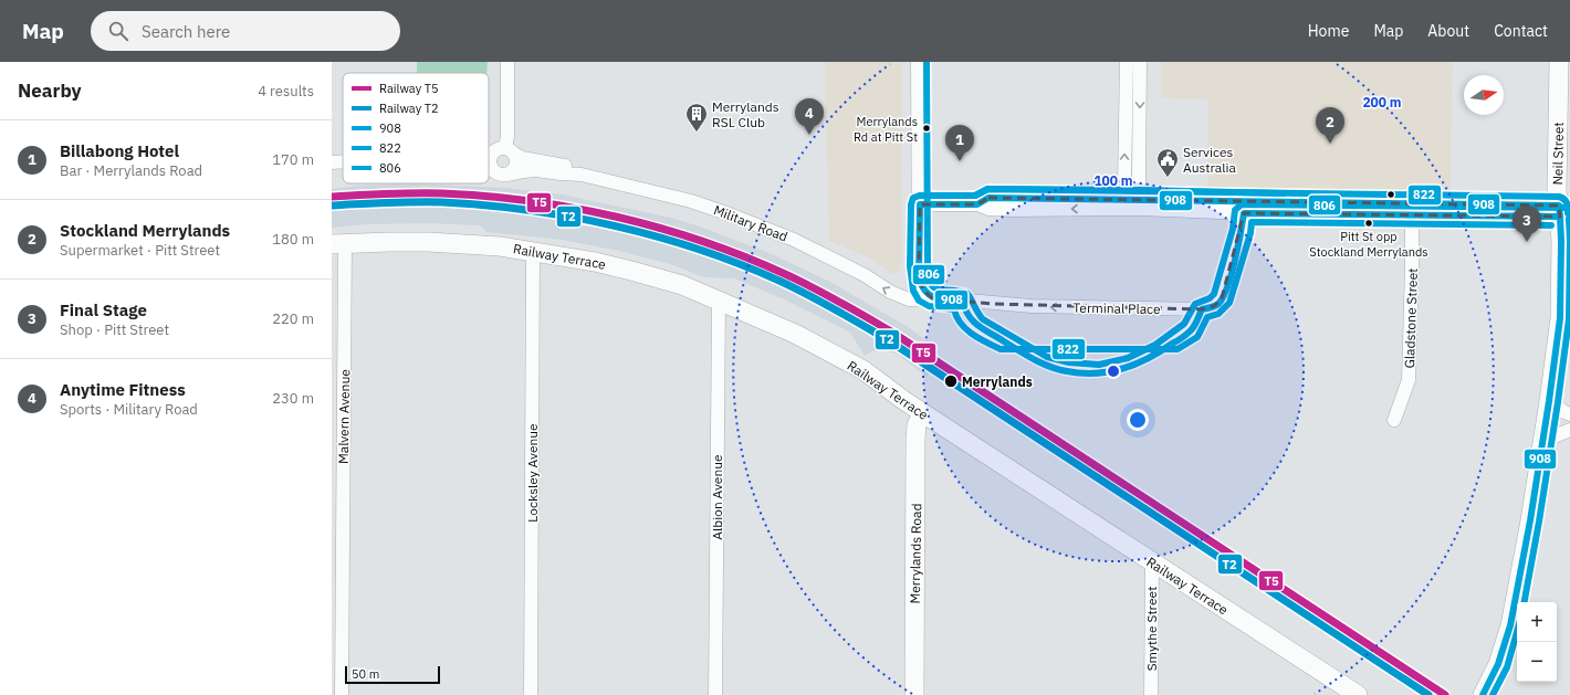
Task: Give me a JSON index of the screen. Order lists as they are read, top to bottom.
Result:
{
  "streets": {
    "main road": ["Neil Street", "Railway Terrace", "Merrylands Road"],
    "street": [
      "Military Road",
      "Terminal Place",
      "Gladstone Street",
      "Malvern Avenue",
      "Locksley Avenue",
      "Albion Avenue",
      "Smythe Street"
    ]
  },
  "crossings": [
    ["Military Road", "Terminal Place"],
    ["Railway Terrace", "Malvern Avenue"],
    ["Railway Terrace", "Locksley Avenue"],
    ["Railway Terrace", "Albion Avenue"],
    ["Railway Terrace", "Merrylands Road"],
    ["Railway Terrace", "Smythe Street"]
  ],
  "one_way": ["Military Road"],
  "places": {
    "other": ["Merrylands Rd at Pitt St", "Pitt St opp Stockland Merrylands", "Merrylands"],
    "building": ["Merrylands RSL Club"],
    "public building": ["Services Australia"]
  },
  "lines": [
    "transit line 806",
    "transit line 822",
    "rail line T5",
    "transit line 908",
    "rail line T2"
  ],
  "legend": [
    "Railway T5",
    "Railway T2",
    "908",
    "822",
    "806"
  ],
  "scale_bar": "50 m",
  "north": "right",
  "page": {
    "header": "Map",
    "search": "Search here",
    "nav": [
      "Home",
      "Map",
      "About",
      "Contact"
    ],
    "heading": ["Nearby", "4 results"],
    "pins": [
      "4",
      "2",
      "1",
      "3"
    ],
    "list": [
      {
        "mark": "1",
        "name": "Billabong Hotel",
        "note": "Bar · Merrylands Road",
        "value": "170 m"
      },
      {
        "mark": "2",
        "name": "Stockland Merrylands",
        "note": "Supermarket · Pitt Street",
        "value": "180 m"
      },
      {
        "mark": "3",
        "name": "Final Stage",
        "note": "Shop · Pitt Street",
        "value": "220 m"
      },
      {
        "mark": "4",
        "name": "Anytime Fitness",
        "note": "Sports · Military Road",
        "value": "230 m"
      }
    ],
    "map_buttons": ["+", "−"],
    "scale": "50 m"
  },
  "rings": ["200 m", "100 m"]
}
